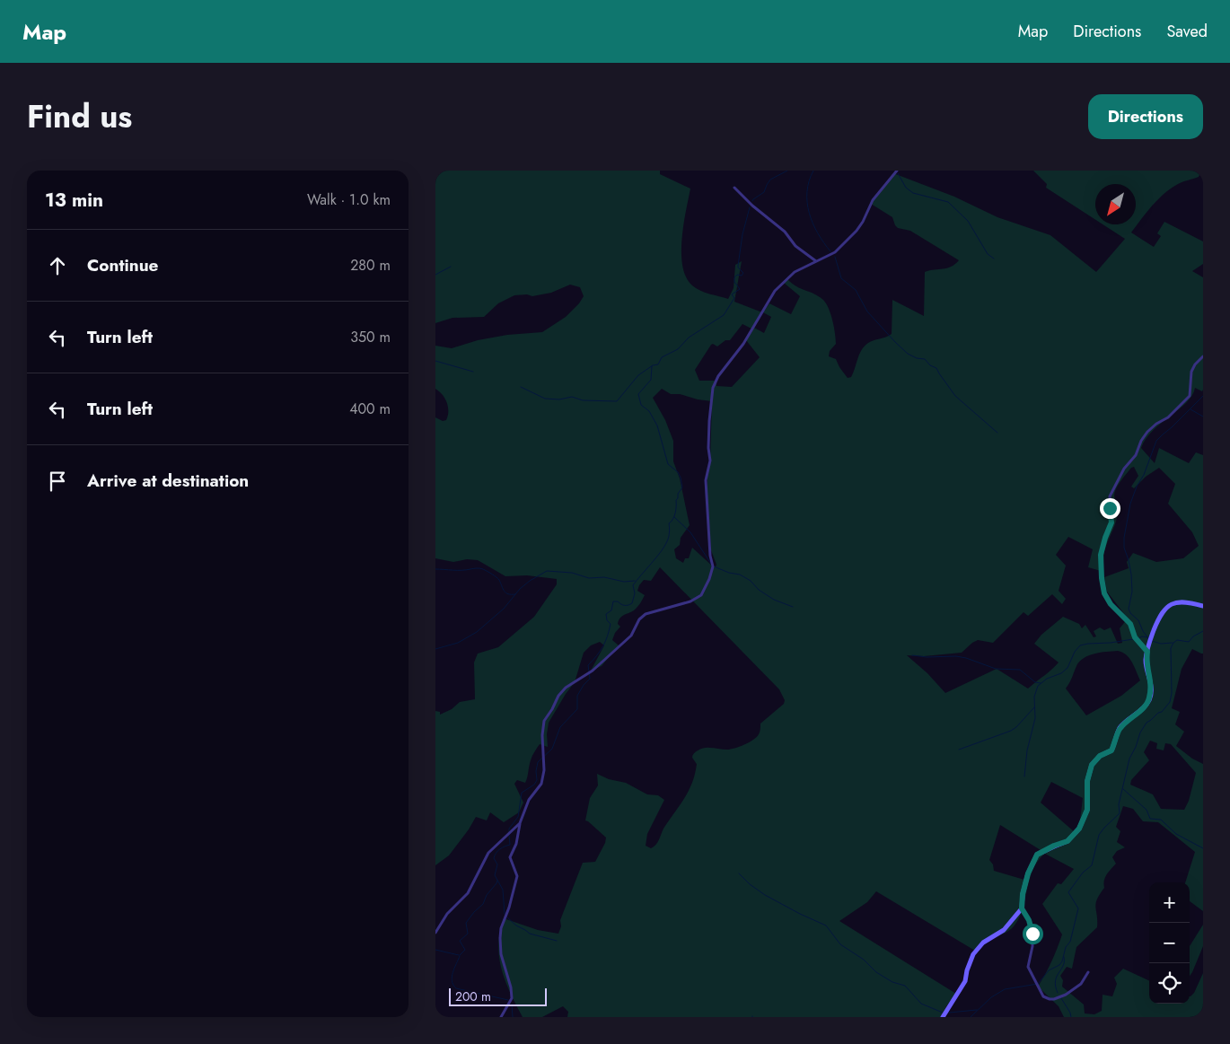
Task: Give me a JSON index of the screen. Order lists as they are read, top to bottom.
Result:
{
  "scale_bar": "200 m",
  "north": "bottom left",
  "page": {
    "header": "Map",
    "nav": ["Map", "Directions", "Saved"],
    "title": "Find us",
    "buttons": "Directions",
    "heading": ["13 min", "Walk · 1.0 km"],
    "list": [
      ["Continue", "280 m"],
      ["Turn left", "350 m"],
      ["Turn left", "400 m"],
      "Arrive at destination"
    ],
    "map_buttons": ["+", "−"],
    "scale": "200 m"
  }
}
